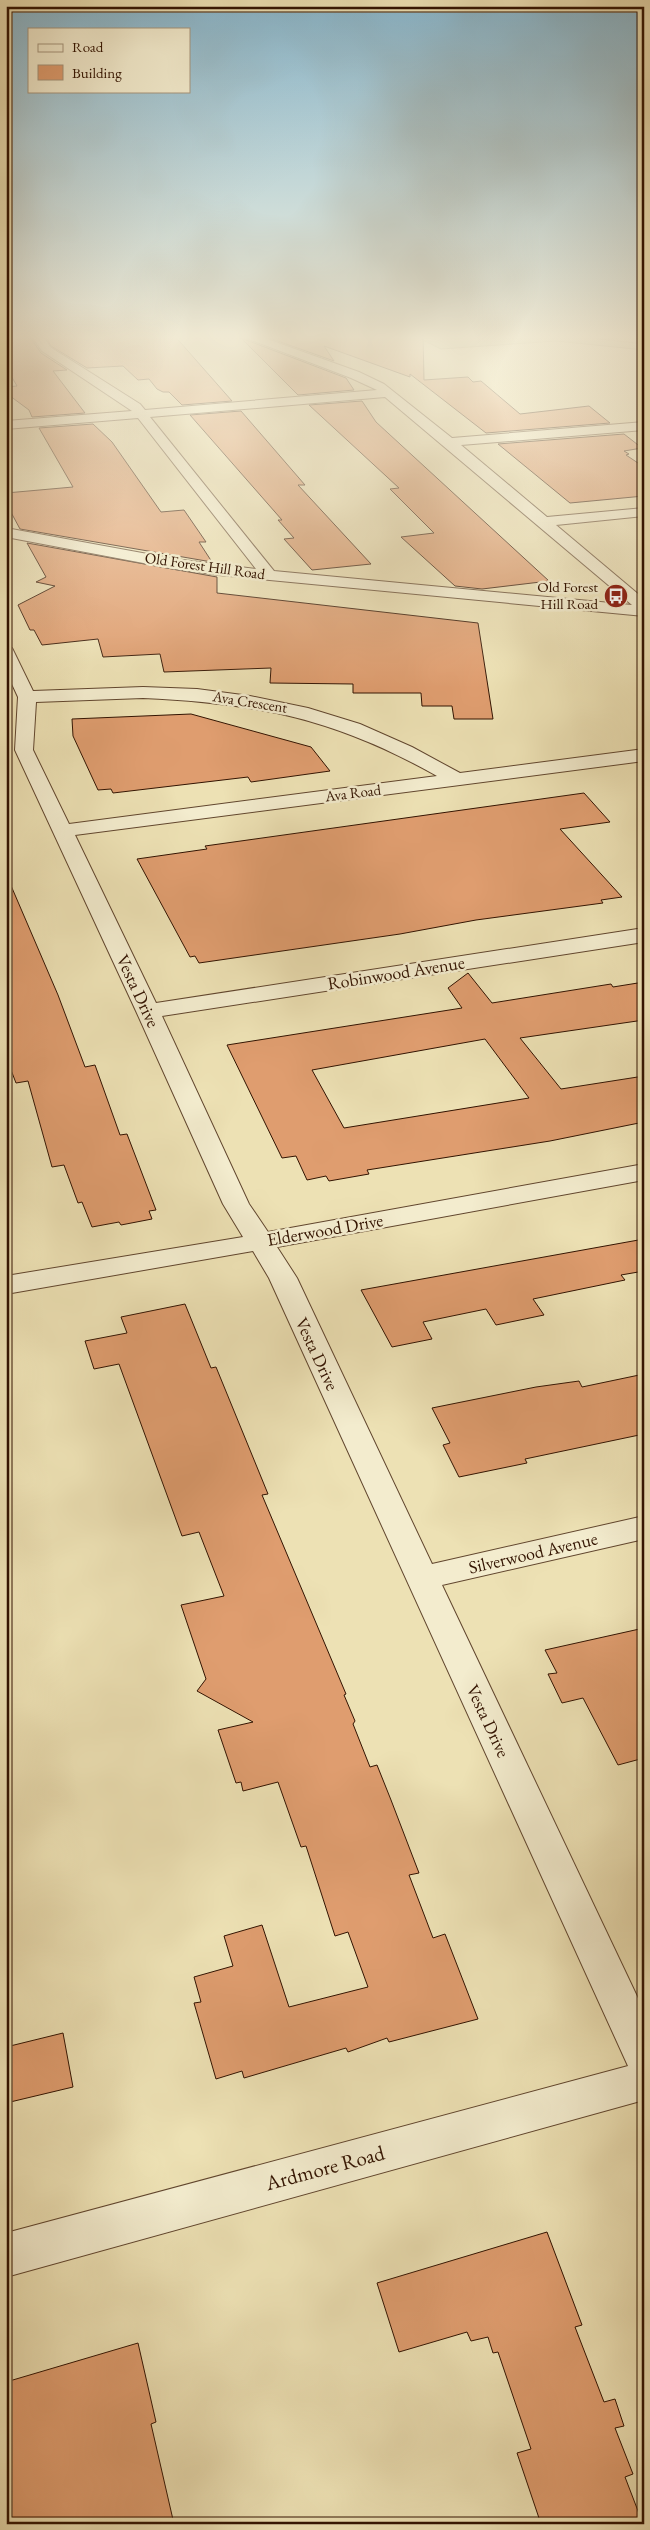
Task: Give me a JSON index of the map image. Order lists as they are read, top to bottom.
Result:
{
  "streets": {
    "street": [
      "Old Forest Hill Road",
      "Ava Crescent",
      "Ava Road",
      "Robinwood Avenue",
      "Vesta Drive",
      "Elderwood Drive",
      "Silverwood Avenue",
      "Ardmore Road"
    ]
  },
  "crossings": [
    ["Ava Crescent", "Ava Road"],
    ["Ava Crescent", "Vesta Drive"],
    ["Ava Road", "Vesta Drive"],
    ["Robinwood Avenue", "Vesta Drive"],
    ["Vesta Drive", "Elderwood Drive"],
    ["Vesta Drive", "Silverwood Avenue"]
  ],
  "places": {
    "bus stop": ["Old Forest Hill Road"]
  },
  "legend": ["Road", "Building"]
}
